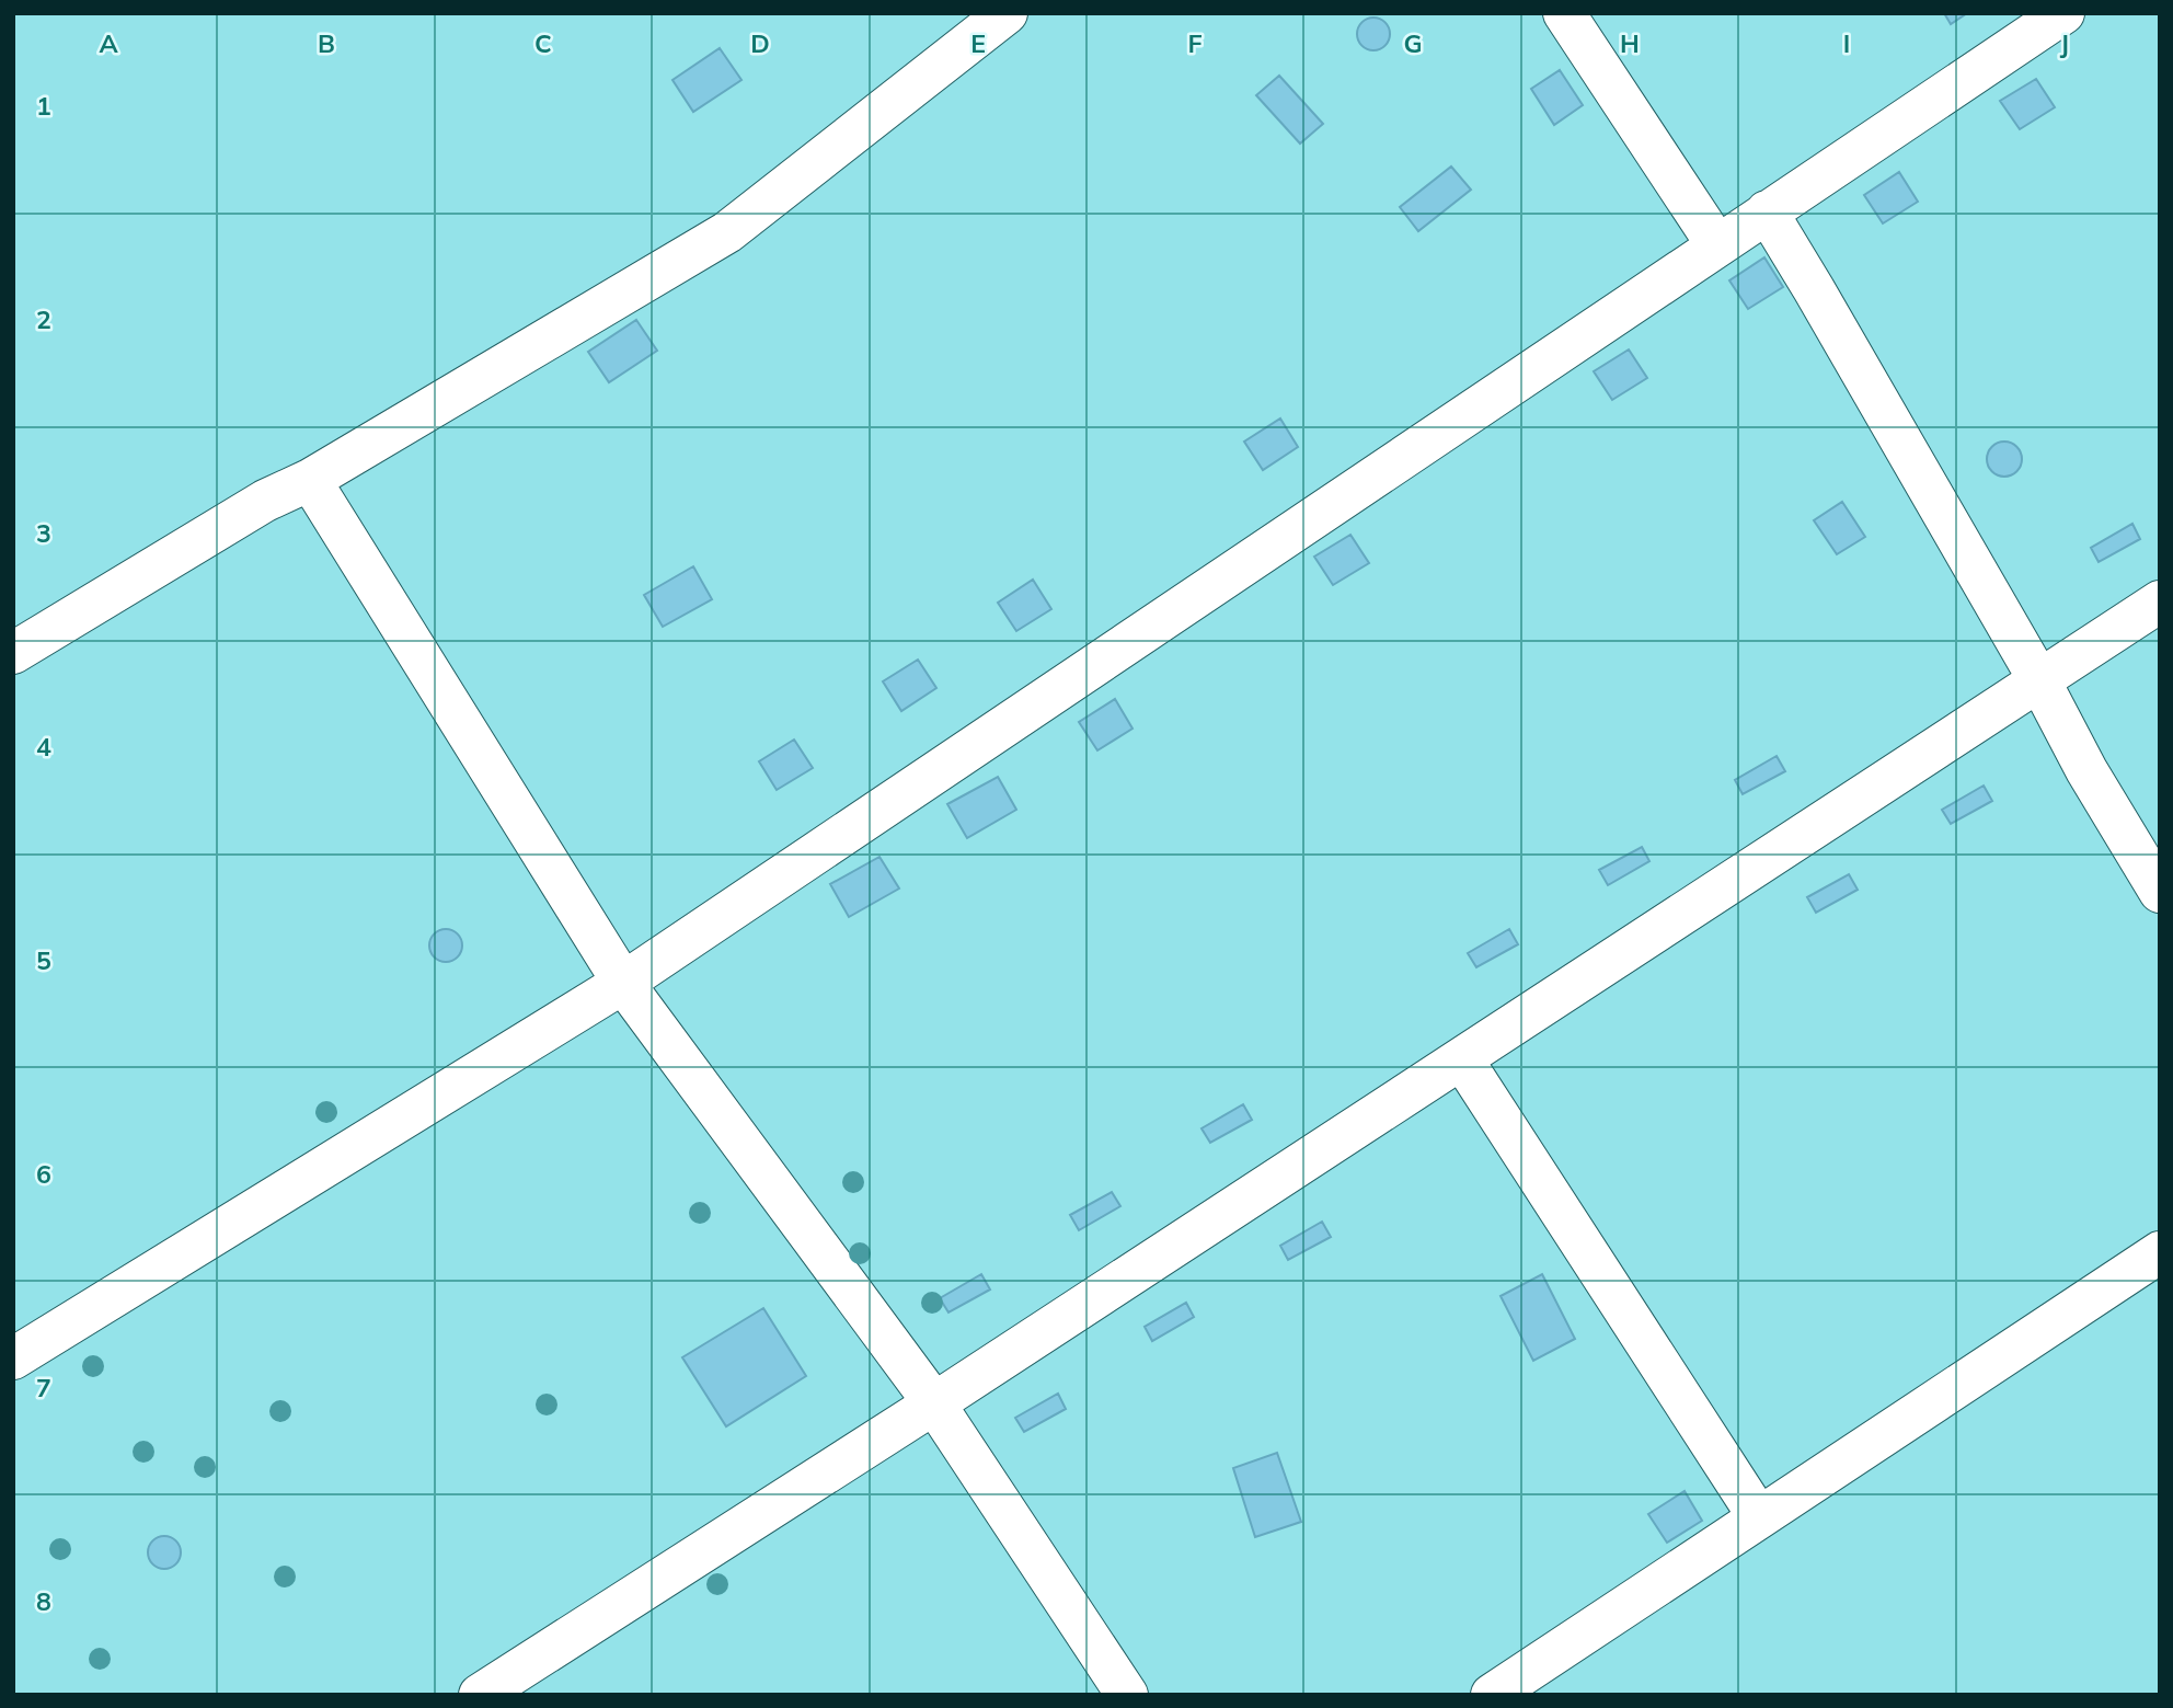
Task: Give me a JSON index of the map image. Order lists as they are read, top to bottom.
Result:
{
  "grid": {
    "columns": [
      "A",
      "B",
      "C",
      "D",
      "E",
      "F",
      "G",
      "H",
      "I",
      "J"
    ],
    "rows": [
      "1",
      "2",
      "3",
      "4",
      "5",
      "6",
      "7",
      "8"
    ]
  }
}
